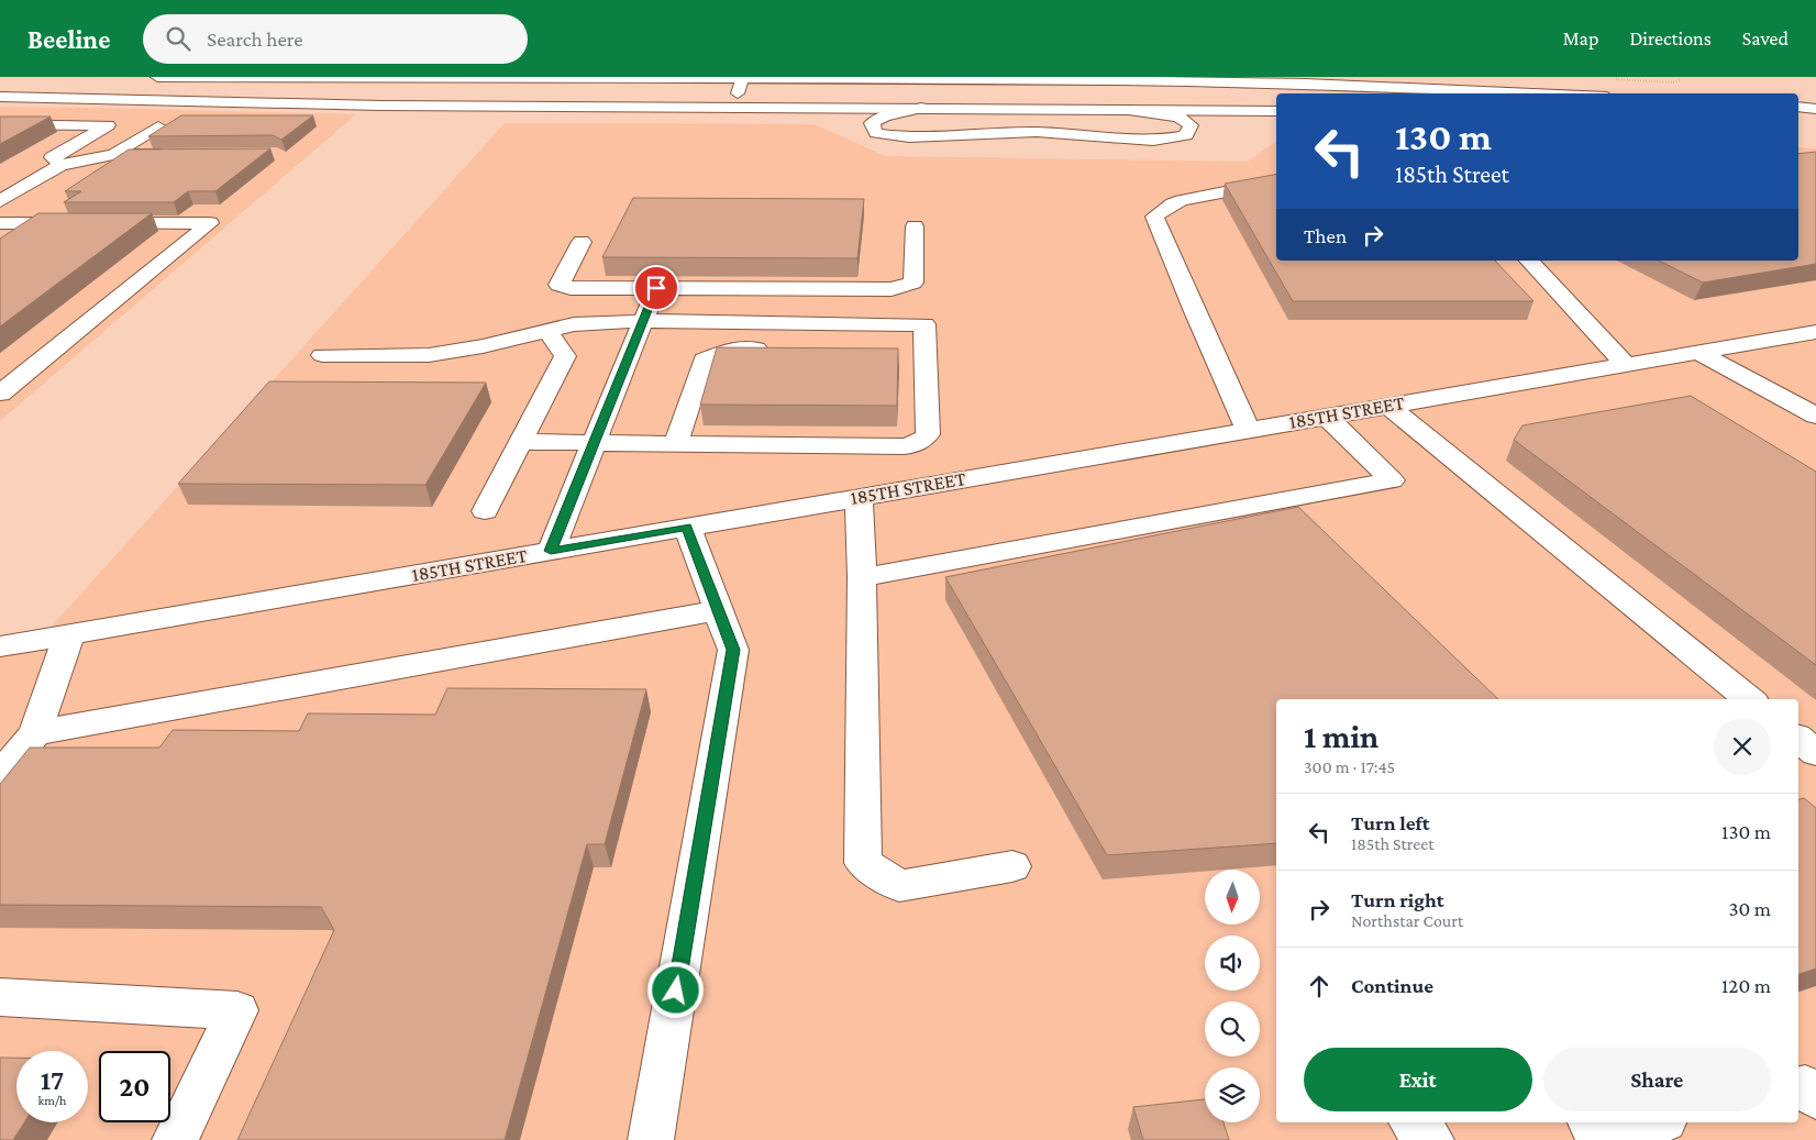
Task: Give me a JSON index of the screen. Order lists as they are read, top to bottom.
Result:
{
  "streets": {
    "main road": ["185TH STREET"]
  },
  "north": "bottom",
  "page": {
    "header": "Beeline",
    "search": "Search here",
    "nav": ["Map", "Directions", "Saved"],
    "turn": ["130 m", "185th Street"],
    "then": "Then",
    "heading": ["1 min", "300 m · 17:45"],
    "list": [
      {
        "name": "Turn left",
        "note": "185th Street",
        "value": "130 m"
      },
      {
        "name": "Turn right",
        "note": "Northstar Court",
        "value": "30 m"
      },
      {
        "name": "Continue",
        "value": "120 m"
      }
    ],
    "buttons": ["Exit", "Share"],
    "speed": "17 km/h",
    "limit": "20"
  }
}
